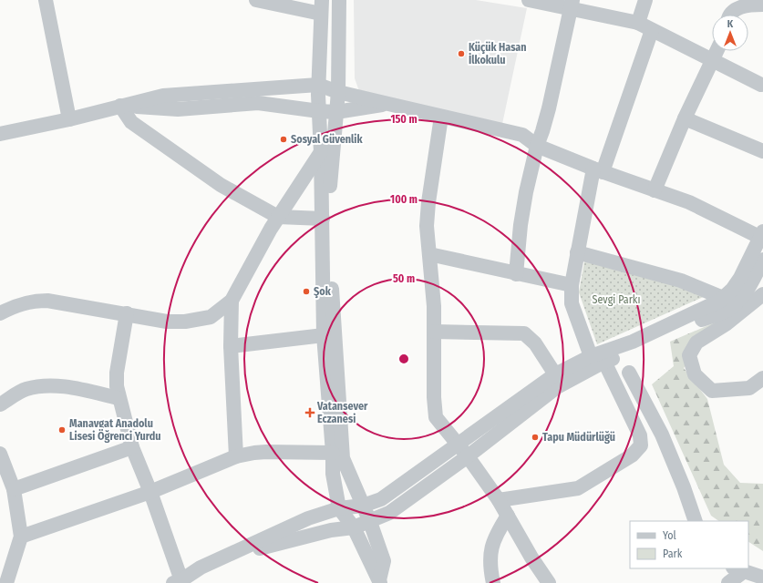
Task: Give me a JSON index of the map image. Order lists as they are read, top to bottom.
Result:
{
  "parks": ["Sevgi Parkı"],
  "places": {
    "other": [
      "Küçük Hasan İlkokulu",
      "Sosyal Güvenlik",
      "Şok",
      "Manavgat Anadolu Lisesi Öğrenci Yurdu",
      "Tapu Müdürlüğü"
    ],
    "health": ["Vatansever Eczanesi"]
  },
  "legend": ["Yol", "Park"],
  "north": "top",
  "rings": ["150 m", "100 m", "50 m"]
}
